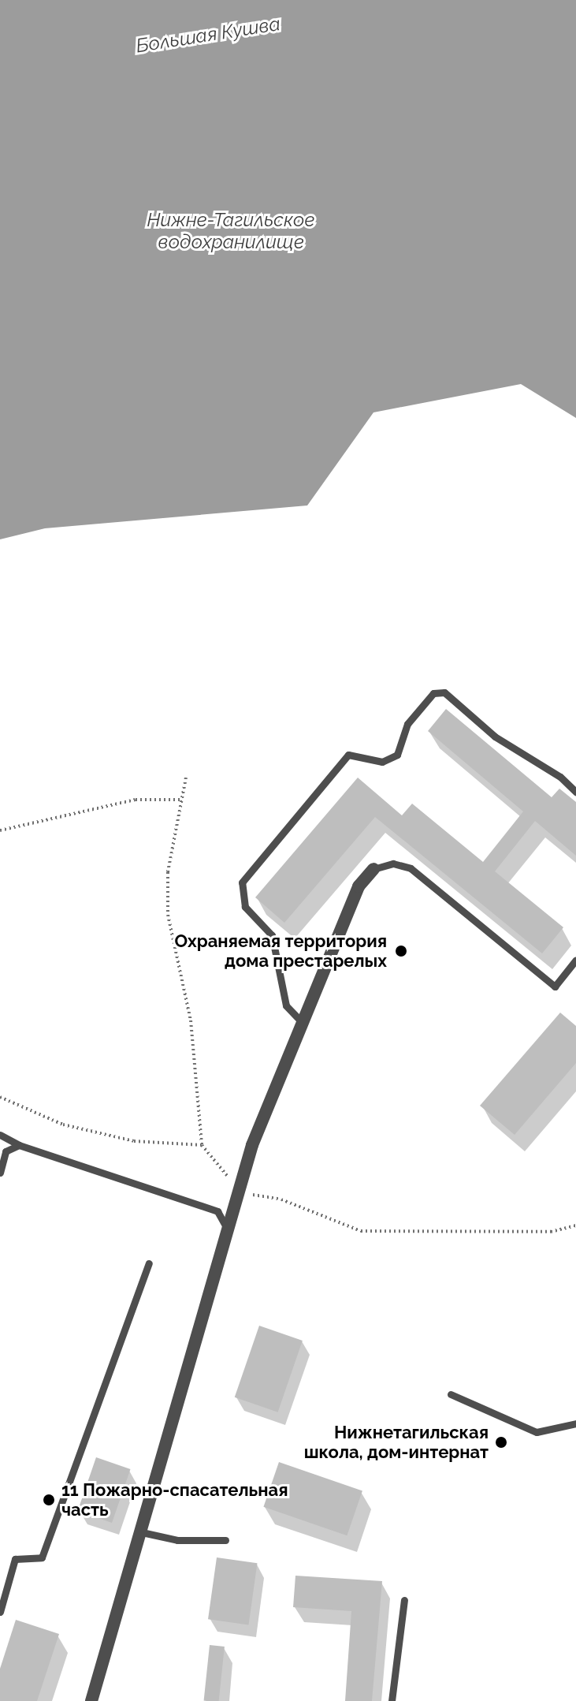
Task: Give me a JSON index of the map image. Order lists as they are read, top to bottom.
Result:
{
  "water": ["Большая Кушва", "Нижне-Тагильское водохранилище"],
  "places": ["Охраняемая территория дома престарелых", "Нижнетагильская школа, дом-интернат", "11 Пожарно-спасательная часть"]
}
